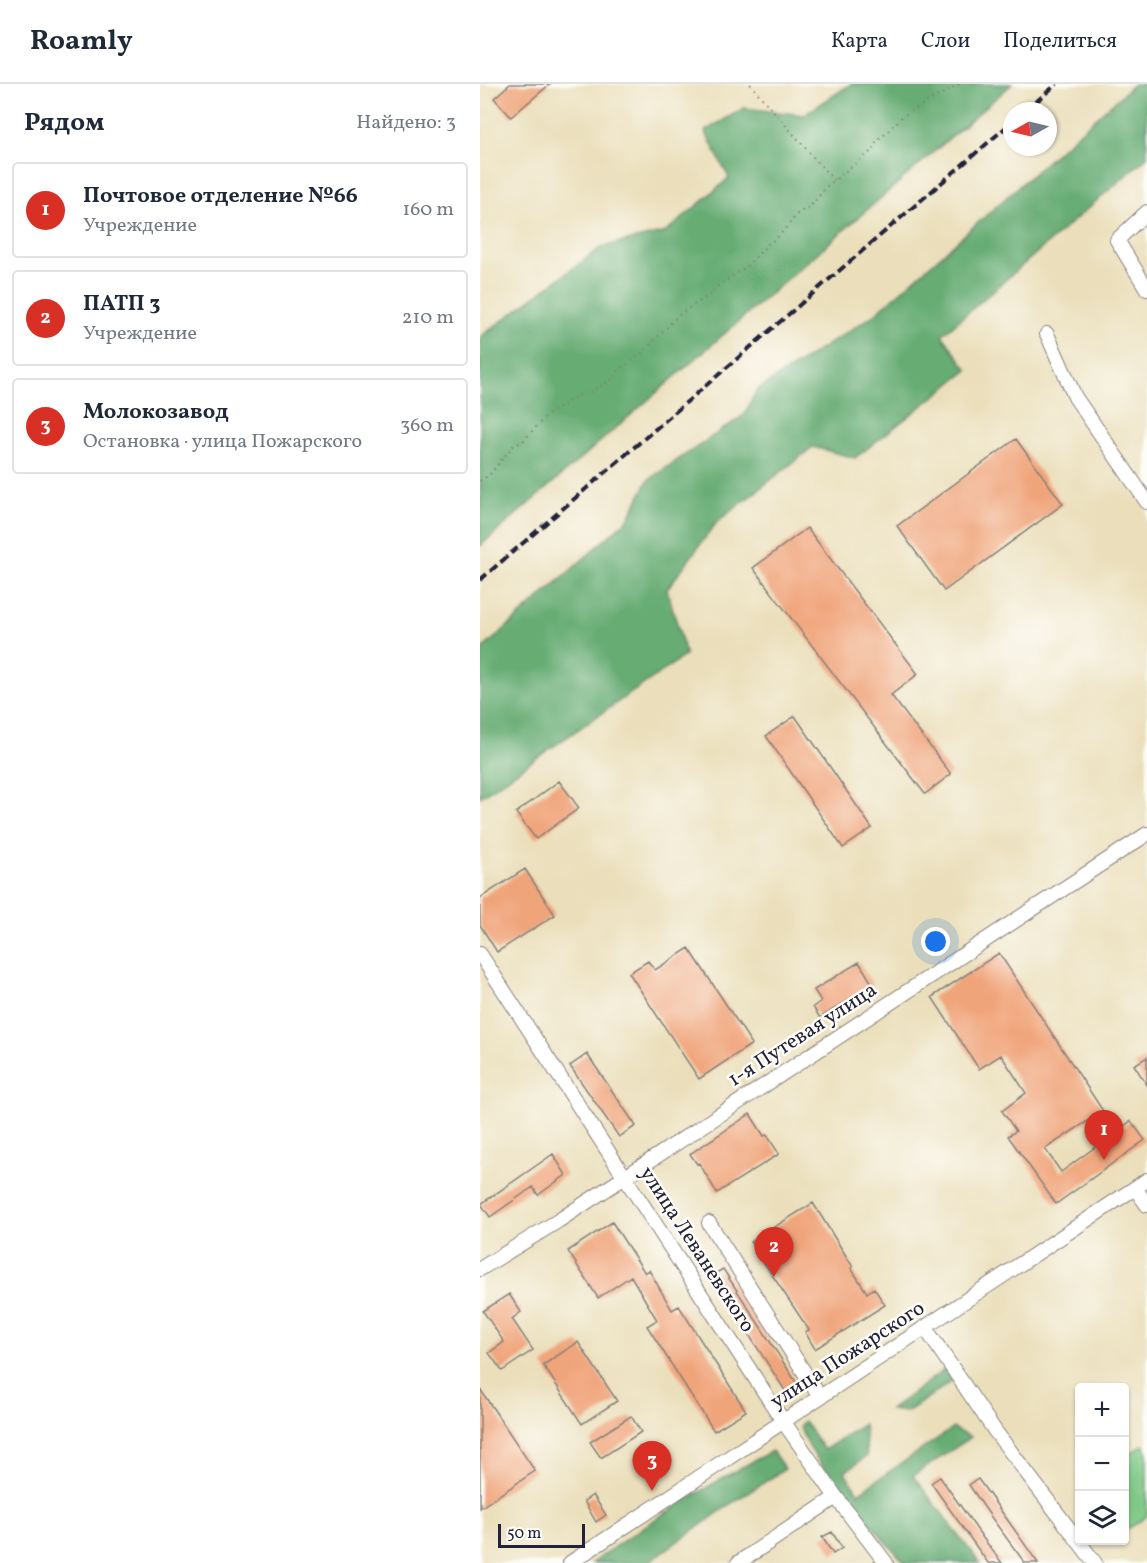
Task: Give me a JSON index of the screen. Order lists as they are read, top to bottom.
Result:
{
  "streets": {
    "street": ["1-я Путевая улица", "улица Леваневского", "улица Пожарского"]
  },
  "crossings": [
    ["1-я Путевая улица", "улица Леваневского"],
    ["улица Леваневского", "улица Пожарского"]
  ],
  "scale_bar": "50 m",
  "north": "left",
  "page": {
    "header": "Roamly",
    "nav": ["Карта", "Слои", "Поделиться"],
    "heading": ["Рядом", "Найдено: 3"],
    "list": [
      {
        "mark": "1",
        "name": "Почтовое отделение №66",
        "note": "Учреждение",
        "value": "160 m"
      },
      {
        "mark": "2",
        "name": "ПАТП 3",
        "note": "Учреждение",
        "value": "210 m"
      },
      {
        "mark": "3",
        "name": "Молокозавод",
        "note": "Остановка · улица Пожарского",
        "value": "360 m"
      }
    ],
    "pins": ["1", "2", "3"],
    "map_buttons": ["+", "−"],
    "scale": "50 m"
  }
}
